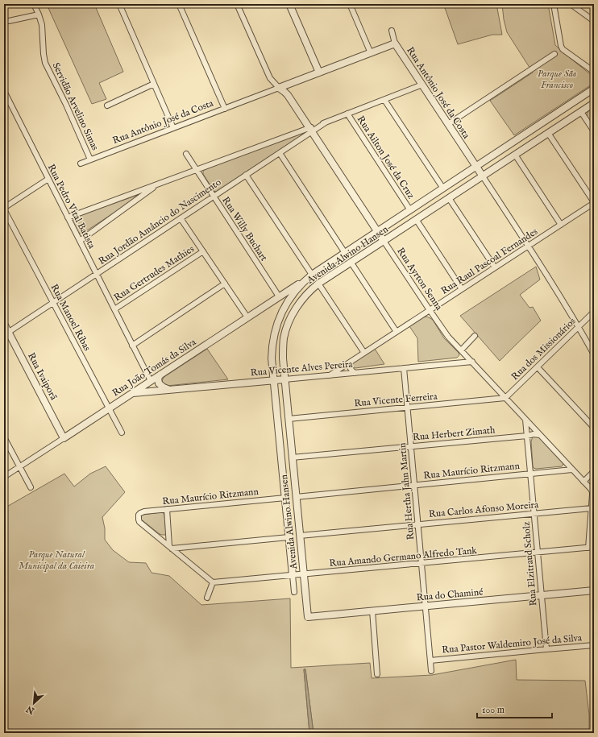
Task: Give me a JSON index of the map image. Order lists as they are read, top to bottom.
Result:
{
  "streets": {
    "street": [
      "Rua Antônio José da Costa",
      "Servidão Arvelino Simas",
      "Rua Ailton José da Cruz",
      "Rua Pedro Vital Batista",
      "Rua Jordão Amâncio do Nascimento",
      "Rua Willy Buchart",
      "Avenida Alwino Hansen",
      "Rua Raul Pascoal Fernandes",
      "Rua Gertrudes Mathies",
      "Rua Ayrton Senna",
      "Rua Manoel Ribas",
      "Rua dos Missionários",
      "Rua João Tomás da Silva",
      "Rua Vicente Alves Pereira",
      "Rua Ivaiporã",
      "Rua Vicente Ferreira",
      "Rua Herbert Zimath",
      "Rua Maurício Ritzmann",
      "Rua Hertha Jahn Martin",
      "Rua Carlos Afonso Moreira",
      "Rua Amando Germano Alfredo Tank",
      "Rua Elzitraud Scholz",
      "Rua do Chaminé",
      "Rua Pastor Waldemiro José da Silva"
    ]
  },
  "crossings": [
    ["Rua Antônio José da Costa", "Servidão Arvelino Simas"],
    ["Rua Antônio José da Costa", "Avenida Alwino Hansen"],
    ["Rua Antônio José da Costa", "Rua Raul Pascoal Fernandes"],
    ["Rua Antônio José da Costa", "Rua Ayrton Senna"],
    ["Rua Antônio José da Costa", "Rua dos Missionários"],
    ["Rua Ailton José da Cruz", "Avenida Alwino Hansen"],
    ["Rua Pedro Vital Batista", "Rua Jordão Amâncio do Nascimento"],
    ["Rua Pedro Vital Batista", "Rua Gertrudes Mathies"],
    ["Rua Pedro Vital Batista", "Rua João Tomás da Silva"],
    ["Rua Jordão Amâncio do Nascimento", "Rua Willy Buchart"],
    ["Rua Jordão Amâncio do Nascimento", "Rua Ayrton Senna"],
    ["Rua Jordão Amâncio do Nascimento", "Rua Manoel Ribas"],
    ["Rua Jordão Amâncio do Nascimento", "Rua Ivaiporã"],
    ["Rua Willy Buchart", "Rua João Tomás da Silva"],
    ["Avenida Alwino Hansen", "Rua Ayrton Senna"],
    ["Avenida Alwino Hansen", "Rua João Tomás da Silva"],
    ["Avenida Alwino Hansen", "Rua Vicente Alves Pereira"],
    ["Avenida Alwino Hansen", "Rua Vicente Ferreira"],
    ["Avenida Alwino Hansen", "Rua Herbert Zimath"],
    ["Avenida Alwino Hansen", "Rua Maurício Ritzmann"],
    ["Avenida Alwino Hansen", "Rua Carlos Afonso Moreira"],
    ["Avenida Alwino Hansen", "Rua Amando Germano Alfredo Tank"],
    ["Avenida Alwino Hansen", "Rua do Chaminé"],
    ["Rua Raul Pascoal Fernandes", "Rua Ayrton Senna"],
    ["Rua Raul Pascoal Fernandes", "Rua Vicente Alves Pereira"],
    ["Rua Ayrton Senna", "Rua dos Missionários"],
    ["Rua Ayrton Senna", "Rua Vicente Alves Pereira"],
    ["Rua Ayrton Senna", "Rua Vicente Ferreira"],
    ["Rua Ayrton Senna", "Rua Herbert Zimath"],
    ["Rua Ayrton Senna", "Rua Maurício Ritzmann"],
    ["Rua Ayrton Senna", "Rua Carlos Afonso Moreira"],
    ["Rua Ayrton Senna", "Rua Amando Germano Alfredo Tank"],
    ["Rua Ayrton Senna", "Rua Elzitraud Scholz"],
    ["Rua Manoel Ribas", "Rua João Tomás da Silva"],
    ["Rua dos Missionários", "Rua Vicente Ferreira"],
    ["Rua João Tomás da Silva", "Rua Vicente Alves Pereira"],
    ["Rua João Tomás da Silva", "Rua Ivaiporã"],
    ["Rua Vicente Alves Pereira", "Rua Hertha Jahn Martin"],
    ["Rua Vicente Ferreira", "Rua Hertha Jahn Martin"],
    ["Rua Herbert Zimath", "Rua Hertha Jahn Martin"],
    ["Rua Herbert Zimath", "Rua Elzitraud Scholz"],
    ["Rua Maurício Ritzmann", "Rua Hertha Jahn Martin"],
    ["Rua Maurício Ritzmann", "Rua Elzitraud Scholz"],
    ["Rua Hertha Jahn Martin", "Rua Carlos Afonso Moreira"],
    ["Rua Hertha Jahn Martin", "Rua Amando Germano Alfredo Tank"],
    ["Rua Hertha Jahn Martin", "Rua do Chaminé"],
    ["Rua Hertha Jahn Martin", "Rua Pastor Waldemiro José da Silva"],
    ["Rua Carlos Afonso Moreira", "Rua Elzitraud Scholz"],
    ["Rua Amando Germano Alfredo Tank", "Rua Elzitraud Scholz"],
    ["Rua Elzitraud Scholz", "Rua do Chaminé"],
    ["Rua Elzitraud Scholz", "Rua Pastor Waldemiro José da Silva"]
  ],
  "parks": ["Parque São Francisco", "Parque Natural Municipal da Caieira"],
  "scale_bar": "100 m",
  "north": "bottom left"
}
